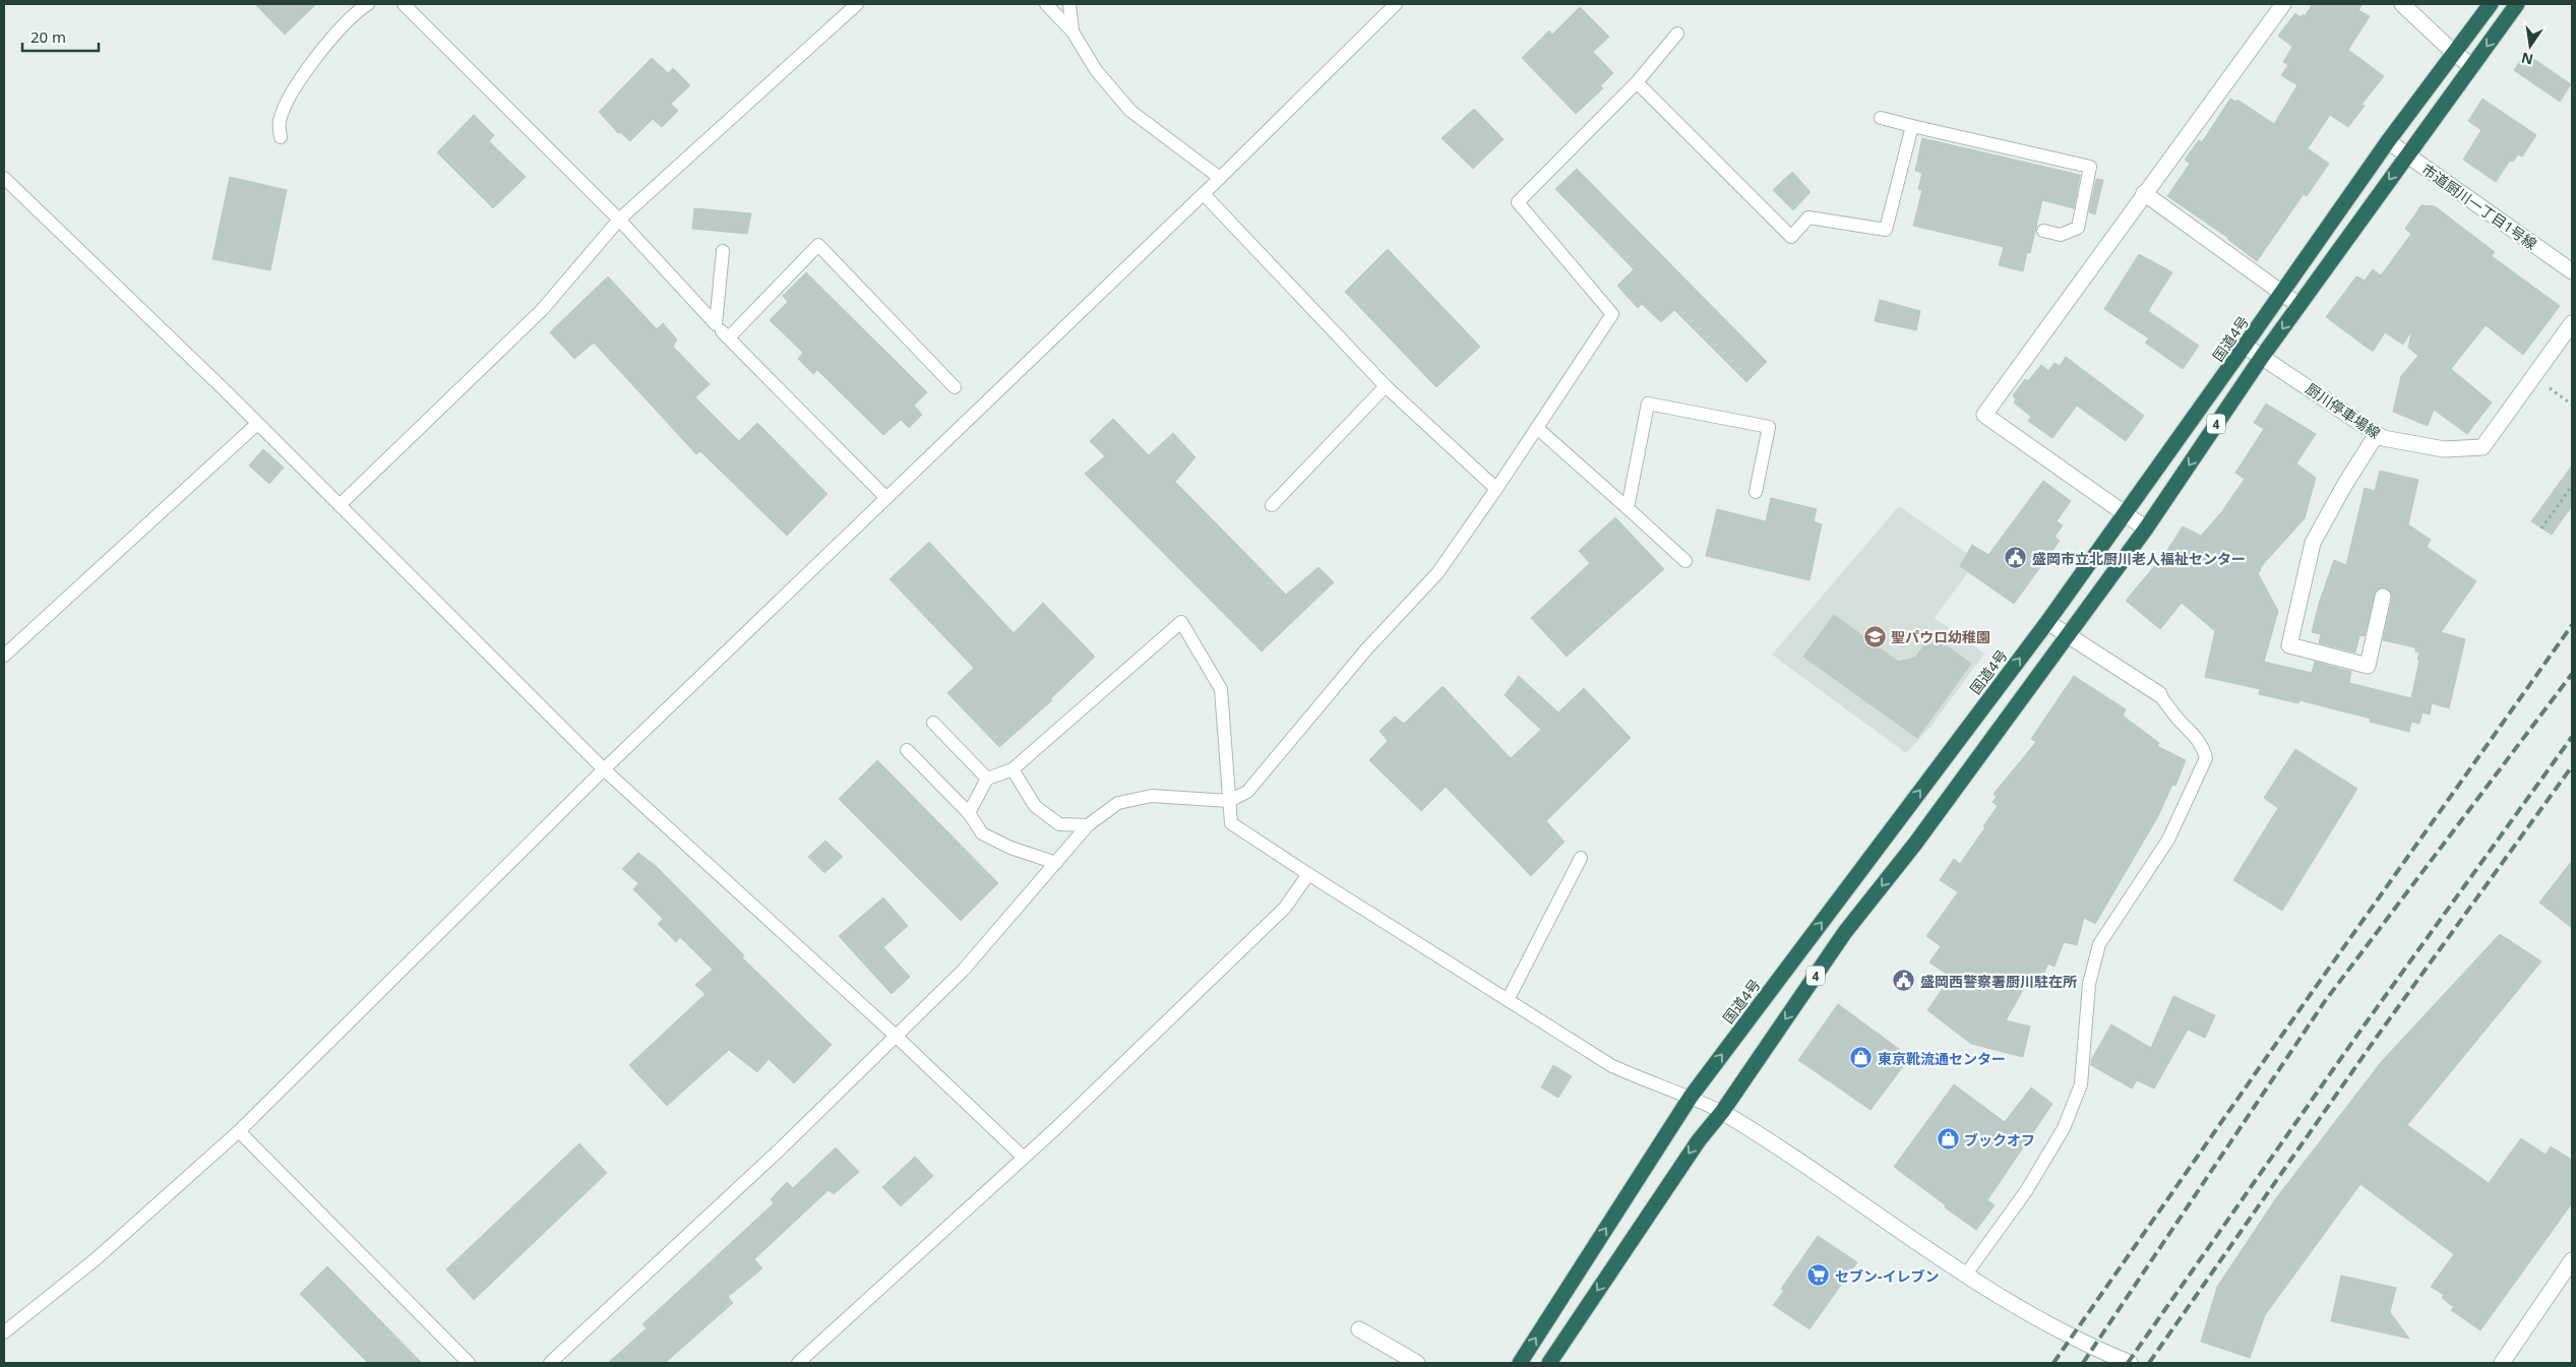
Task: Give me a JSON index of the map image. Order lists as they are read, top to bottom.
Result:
{
  "streets": {
    "highway": ["国道4号", "4"],
    "street": ["市道厨川一丁目1号線", "厨川停車場線"]
  },
  "crossings": [
    ["市道厨川一丁目1号線", "国道4号"],
    ["市道厨川一丁目1号線", "4"],
    ["国道4号", "厨川停車場線"],
    ["厨川停車場線", "4"]
  ],
  "places": {
    "public building": ["盛岡市立北厨川老人福祉センター", "盛岡西警察署厨川駐在所"],
    "school or university": ["聖パウロ幼稚園"],
    "shop": ["東京靴流通センター", "ブックオフ"],
    "supermarket": ["セブン-イレブン"]
  },
  "scale_bar": "20 m",
  "north": "bottom"
}
